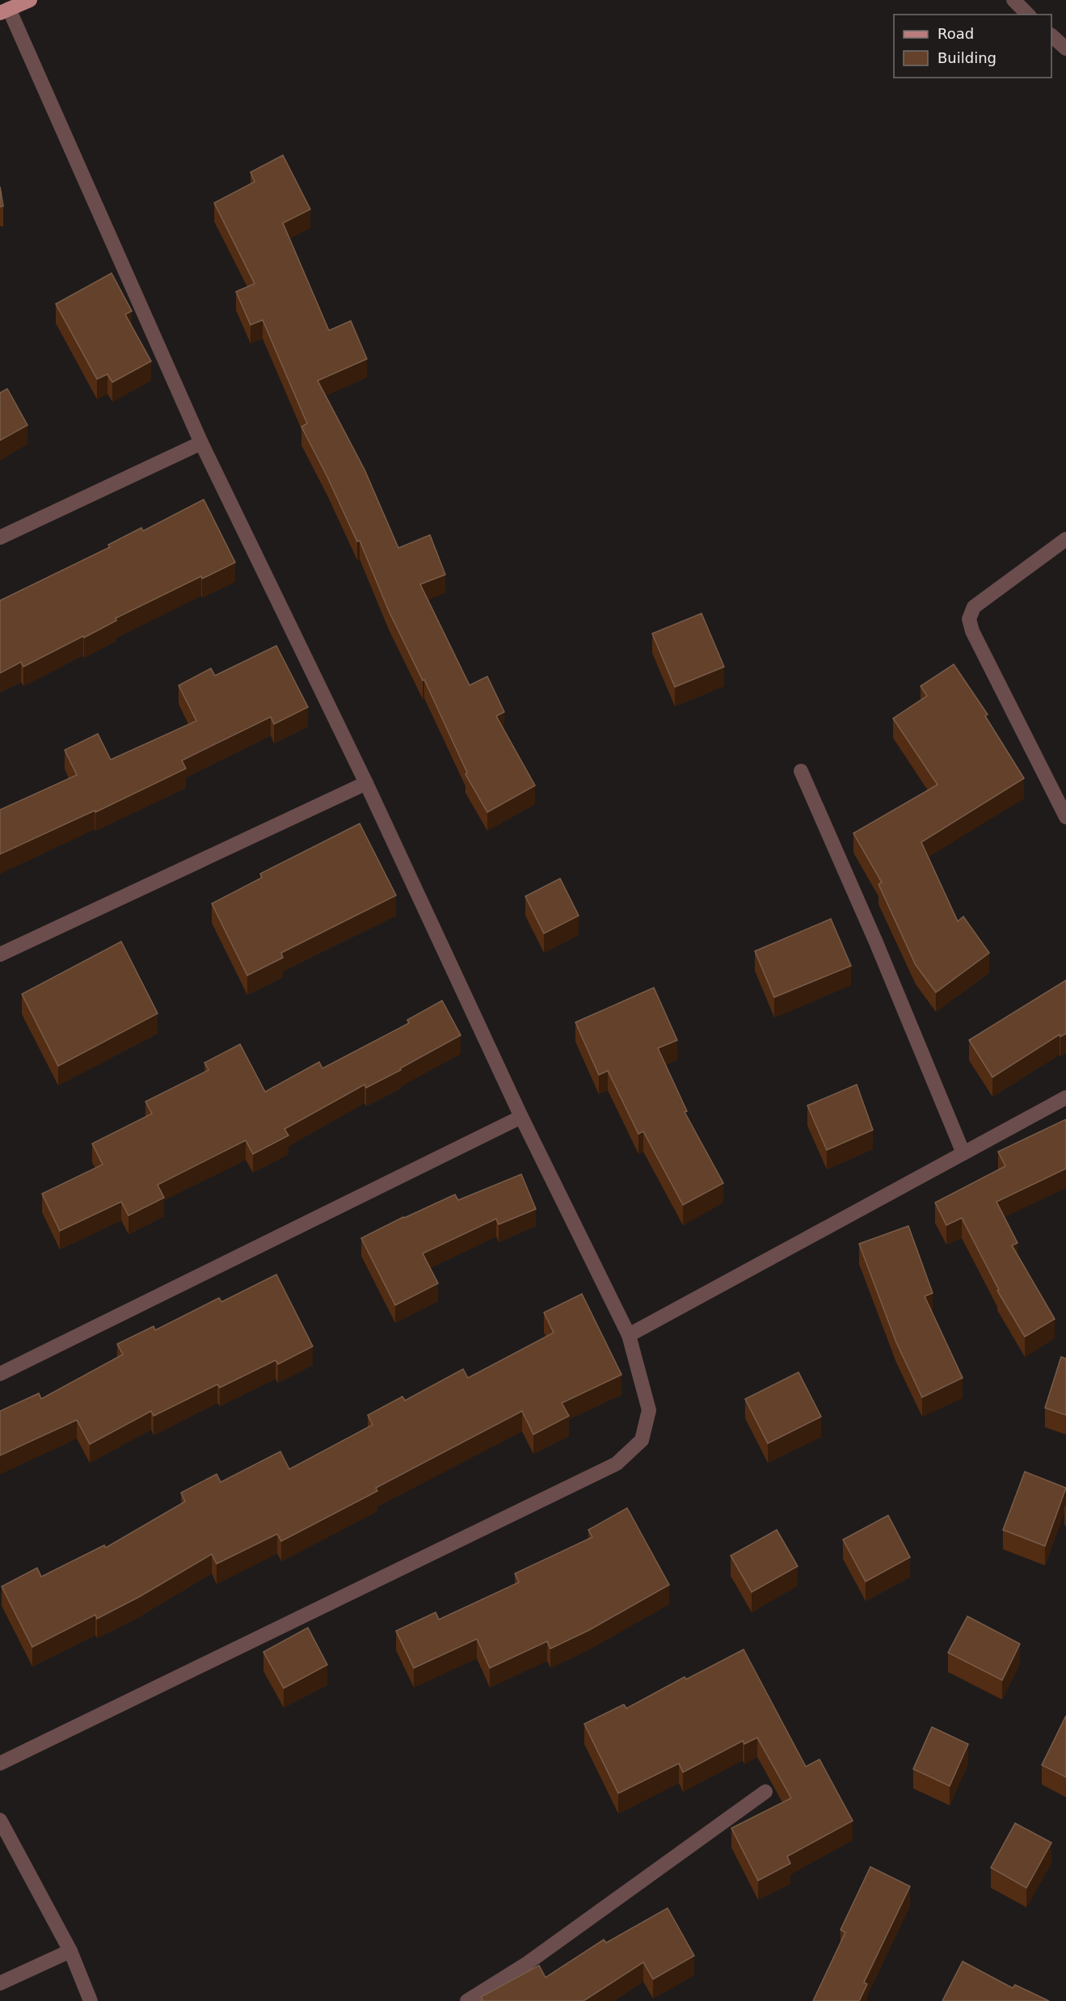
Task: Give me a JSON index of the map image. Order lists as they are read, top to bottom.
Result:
{
  "legend": ["Road", "Building"]
}
